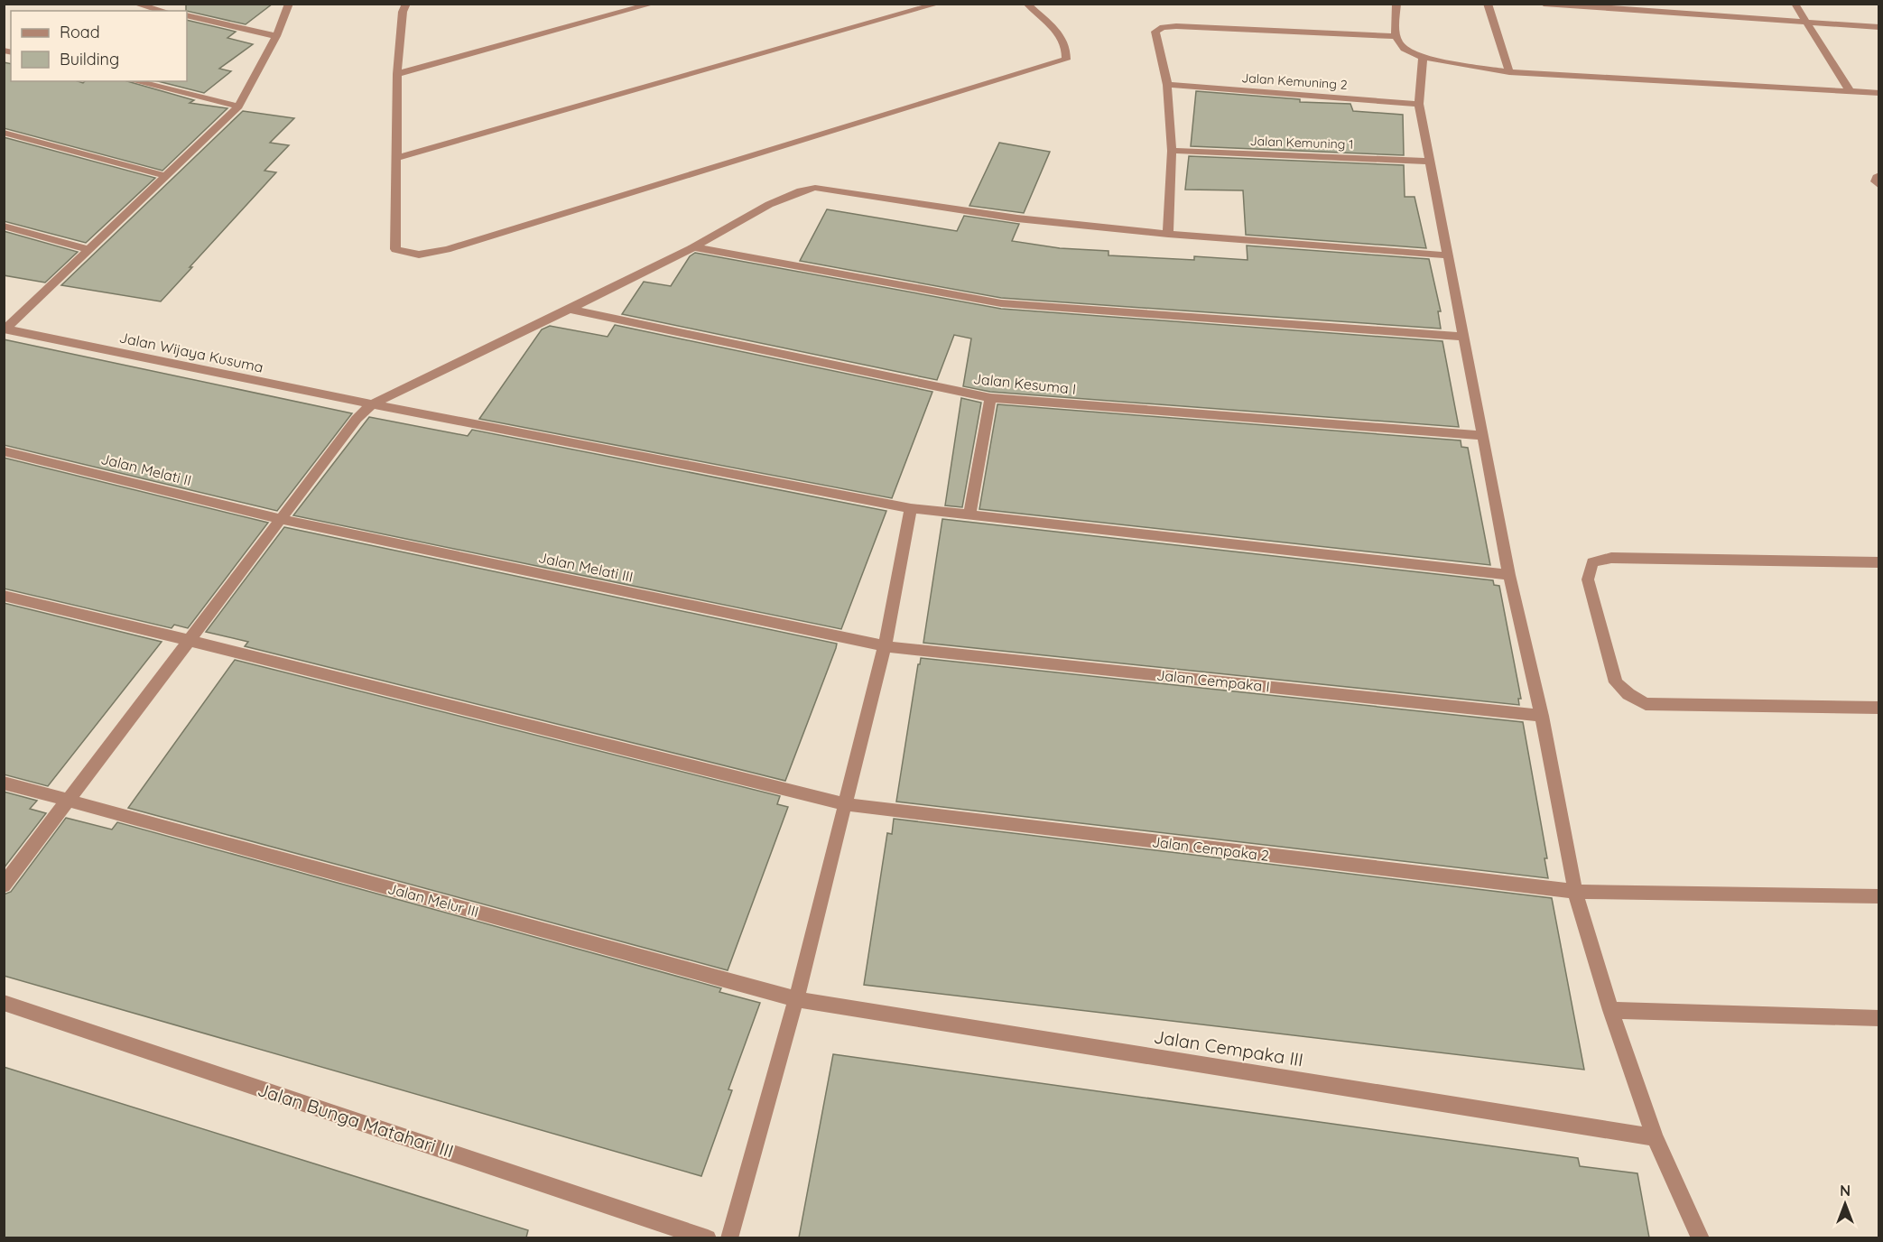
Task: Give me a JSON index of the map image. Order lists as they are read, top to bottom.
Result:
{
  "streets": {
    "street": [
      "Jalan Kemuning 2",
      "Jalan Kemuning 1",
      "Jalan Wijaya Kusuma",
      "Jalan Kesuma I",
      "Jalan Melati II",
      "Jalan Melati III",
      "Jalan Cempaka I",
      "Jalan Cempaka 2",
      "Jalan Melur III",
      "Jalan Cempaka III",
      "Jalan Bunga Matahari III"
    ]
  },
  "crossings": [
    ["Jalan Melati II", "Jalan Melati III"],
    ["Jalan Melati III", "Jalan Cempaka I"],
    ["Jalan Melur III", "Jalan Cempaka III"]
  ],
  "legend": ["Road", "Building"],
  "north": "top"
}
